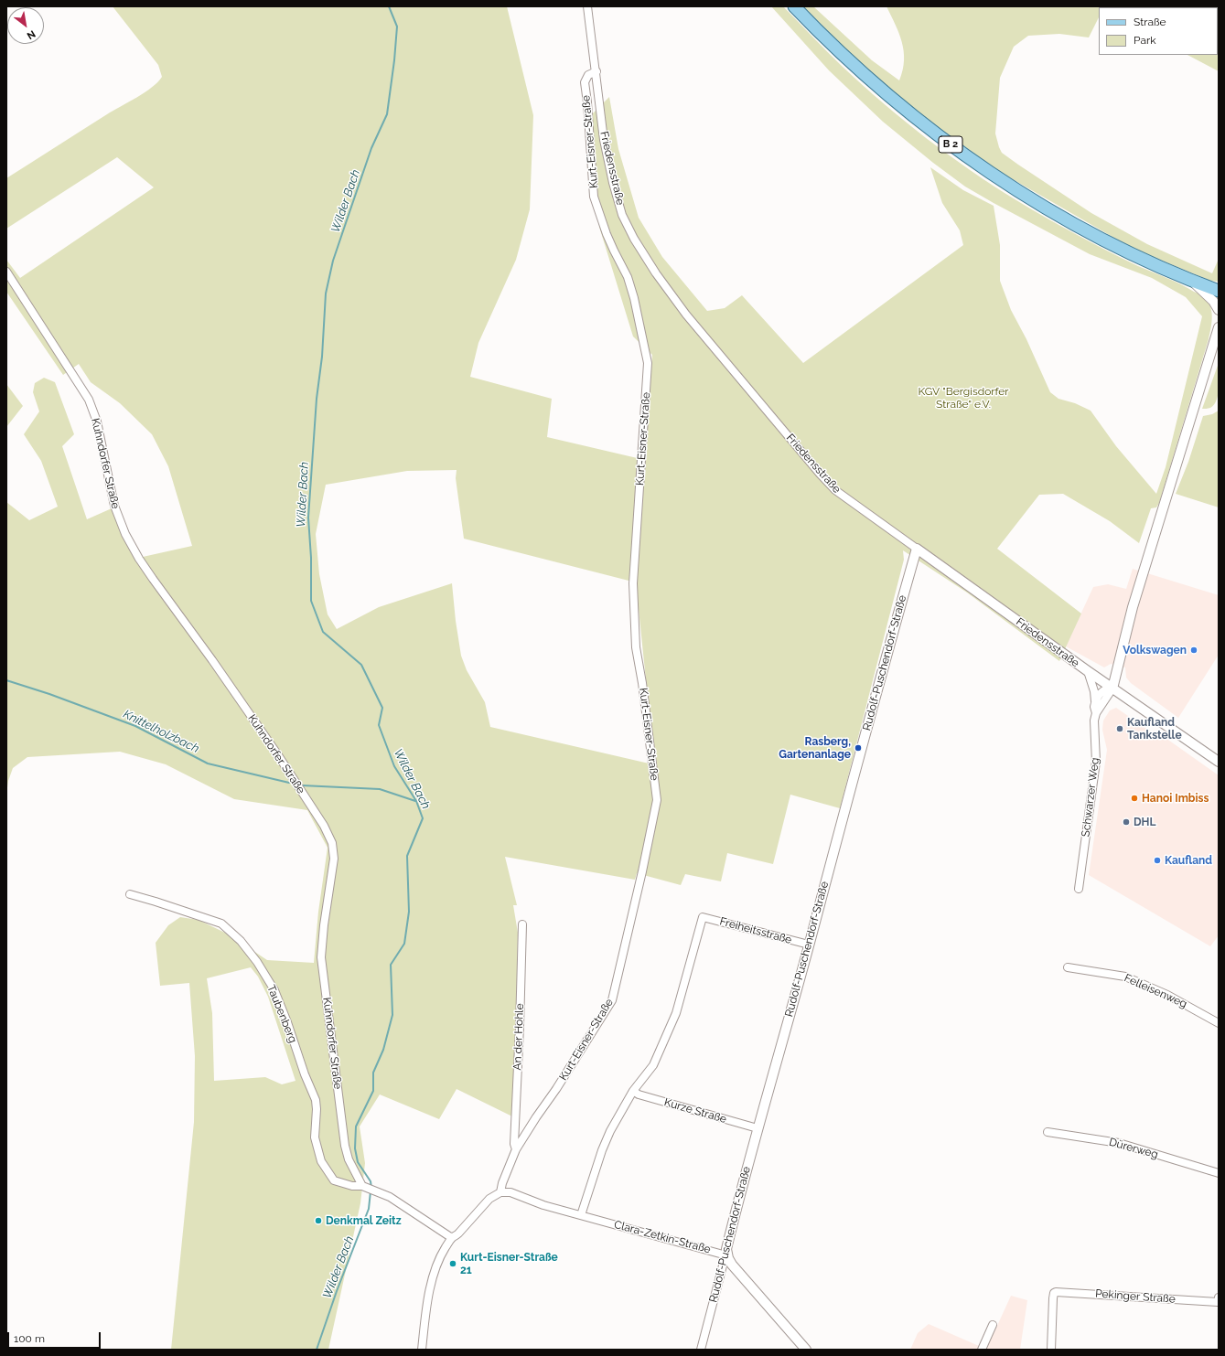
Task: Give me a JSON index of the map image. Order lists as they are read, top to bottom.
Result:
{
  "streets": {
    "main road": ["B 2"],
    "street": [
      "Kurt-Eisner-Straße",
      "Friedensstraße",
      "Kuhndorfer Straße",
      "Rudolf-Puschendorf-Straße",
      "Schwarzer Weg",
      "Freiheitsstraße",
      "Felleisenweg",
      "Taubenberg",
      "An der Hohle",
      "Kurze Straße",
      "Dürerweg",
      "Clara-Zetkin-Straße",
      "Pekinger Straße"
    ]
  },
  "crossings": [
    ["Kurt-Eisner-Straße", "Friedensstraße"],
    ["Kurt-Eisner-Straße", "An der Hohle"],
    ["Kurt-Eisner-Straße", "Clara-Zetkin-Straße"],
    ["Friedensstraße", "Rudolf-Puschendorf-Straße"],
    ["Friedensstraße", "Schwarzer Weg"],
    ["Kuhndorfer Straße", "Taubenberg"],
    ["Rudolf-Puschendorf-Straße", "Freiheitsstraße"],
    ["Rudolf-Puschendorf-Straße", "Kurze Straße"],
    ["Rudolf-Puschendorf-Straße", "Clara-Zetkin-Straße"],
    ["Freiheitsstraße", "Kurze Straße"]
  ],
  "water": ["Wilder Bach", "Knittelholzbach"],
  "parks": ["KGV \"Bergisdorfer Straße\" e.V."],
  "places": [
    "Volkswagen",
    "Kaufland Tankstelle",
    "Rasberg, Gartenanlage",
    "Hanoi Imbiss",
    "DHL",
    "Kaufland",
    "Denkmal Zeitz",
    "Kurt-Eisner-Straße 21"
  ],
  "legend": ["Straße", "Park"],
  "scale_bar": "100 m",
  "north": "bottom right"
}
